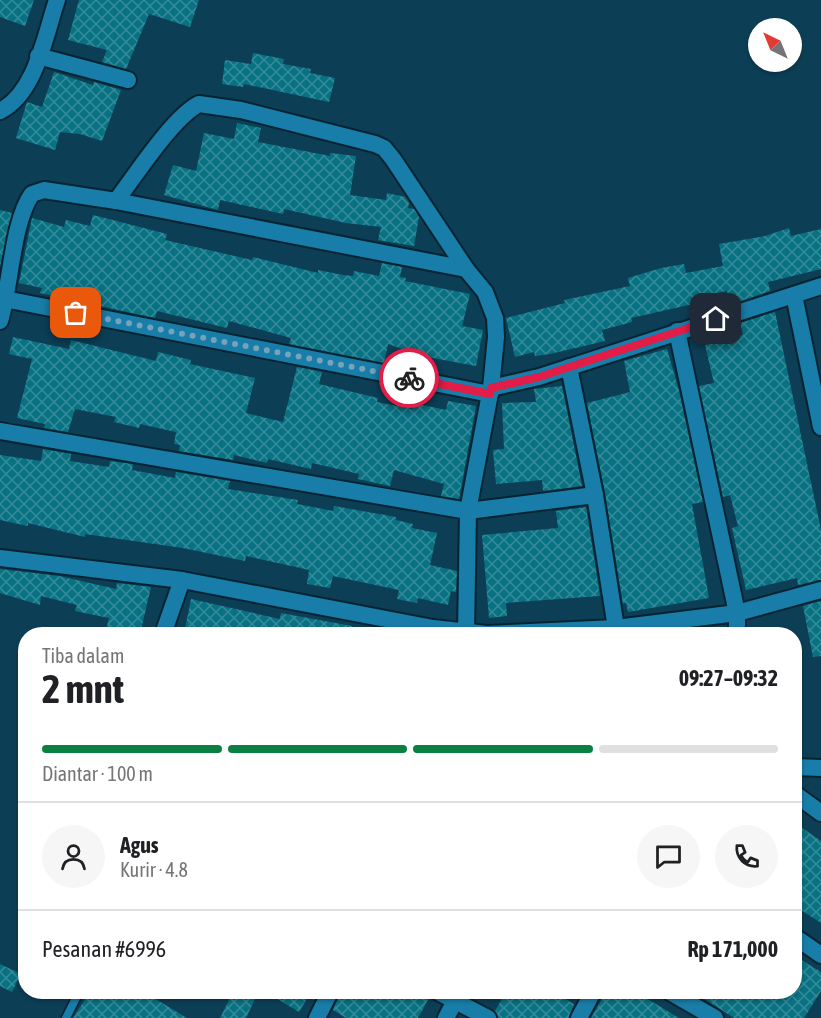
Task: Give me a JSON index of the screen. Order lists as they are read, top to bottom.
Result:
{
  "north": "top left",
  "page": {
    "heading": ["2 mnt", "Tiba dalam", "09:27–09:32"],
    "panel": [
      "Agus",
      "Kurir · 4.8",
      "Pesanan #6996",
      "Rp 171,000"
    ],
    "bar": "Diantar · 100 m"
  }
}
